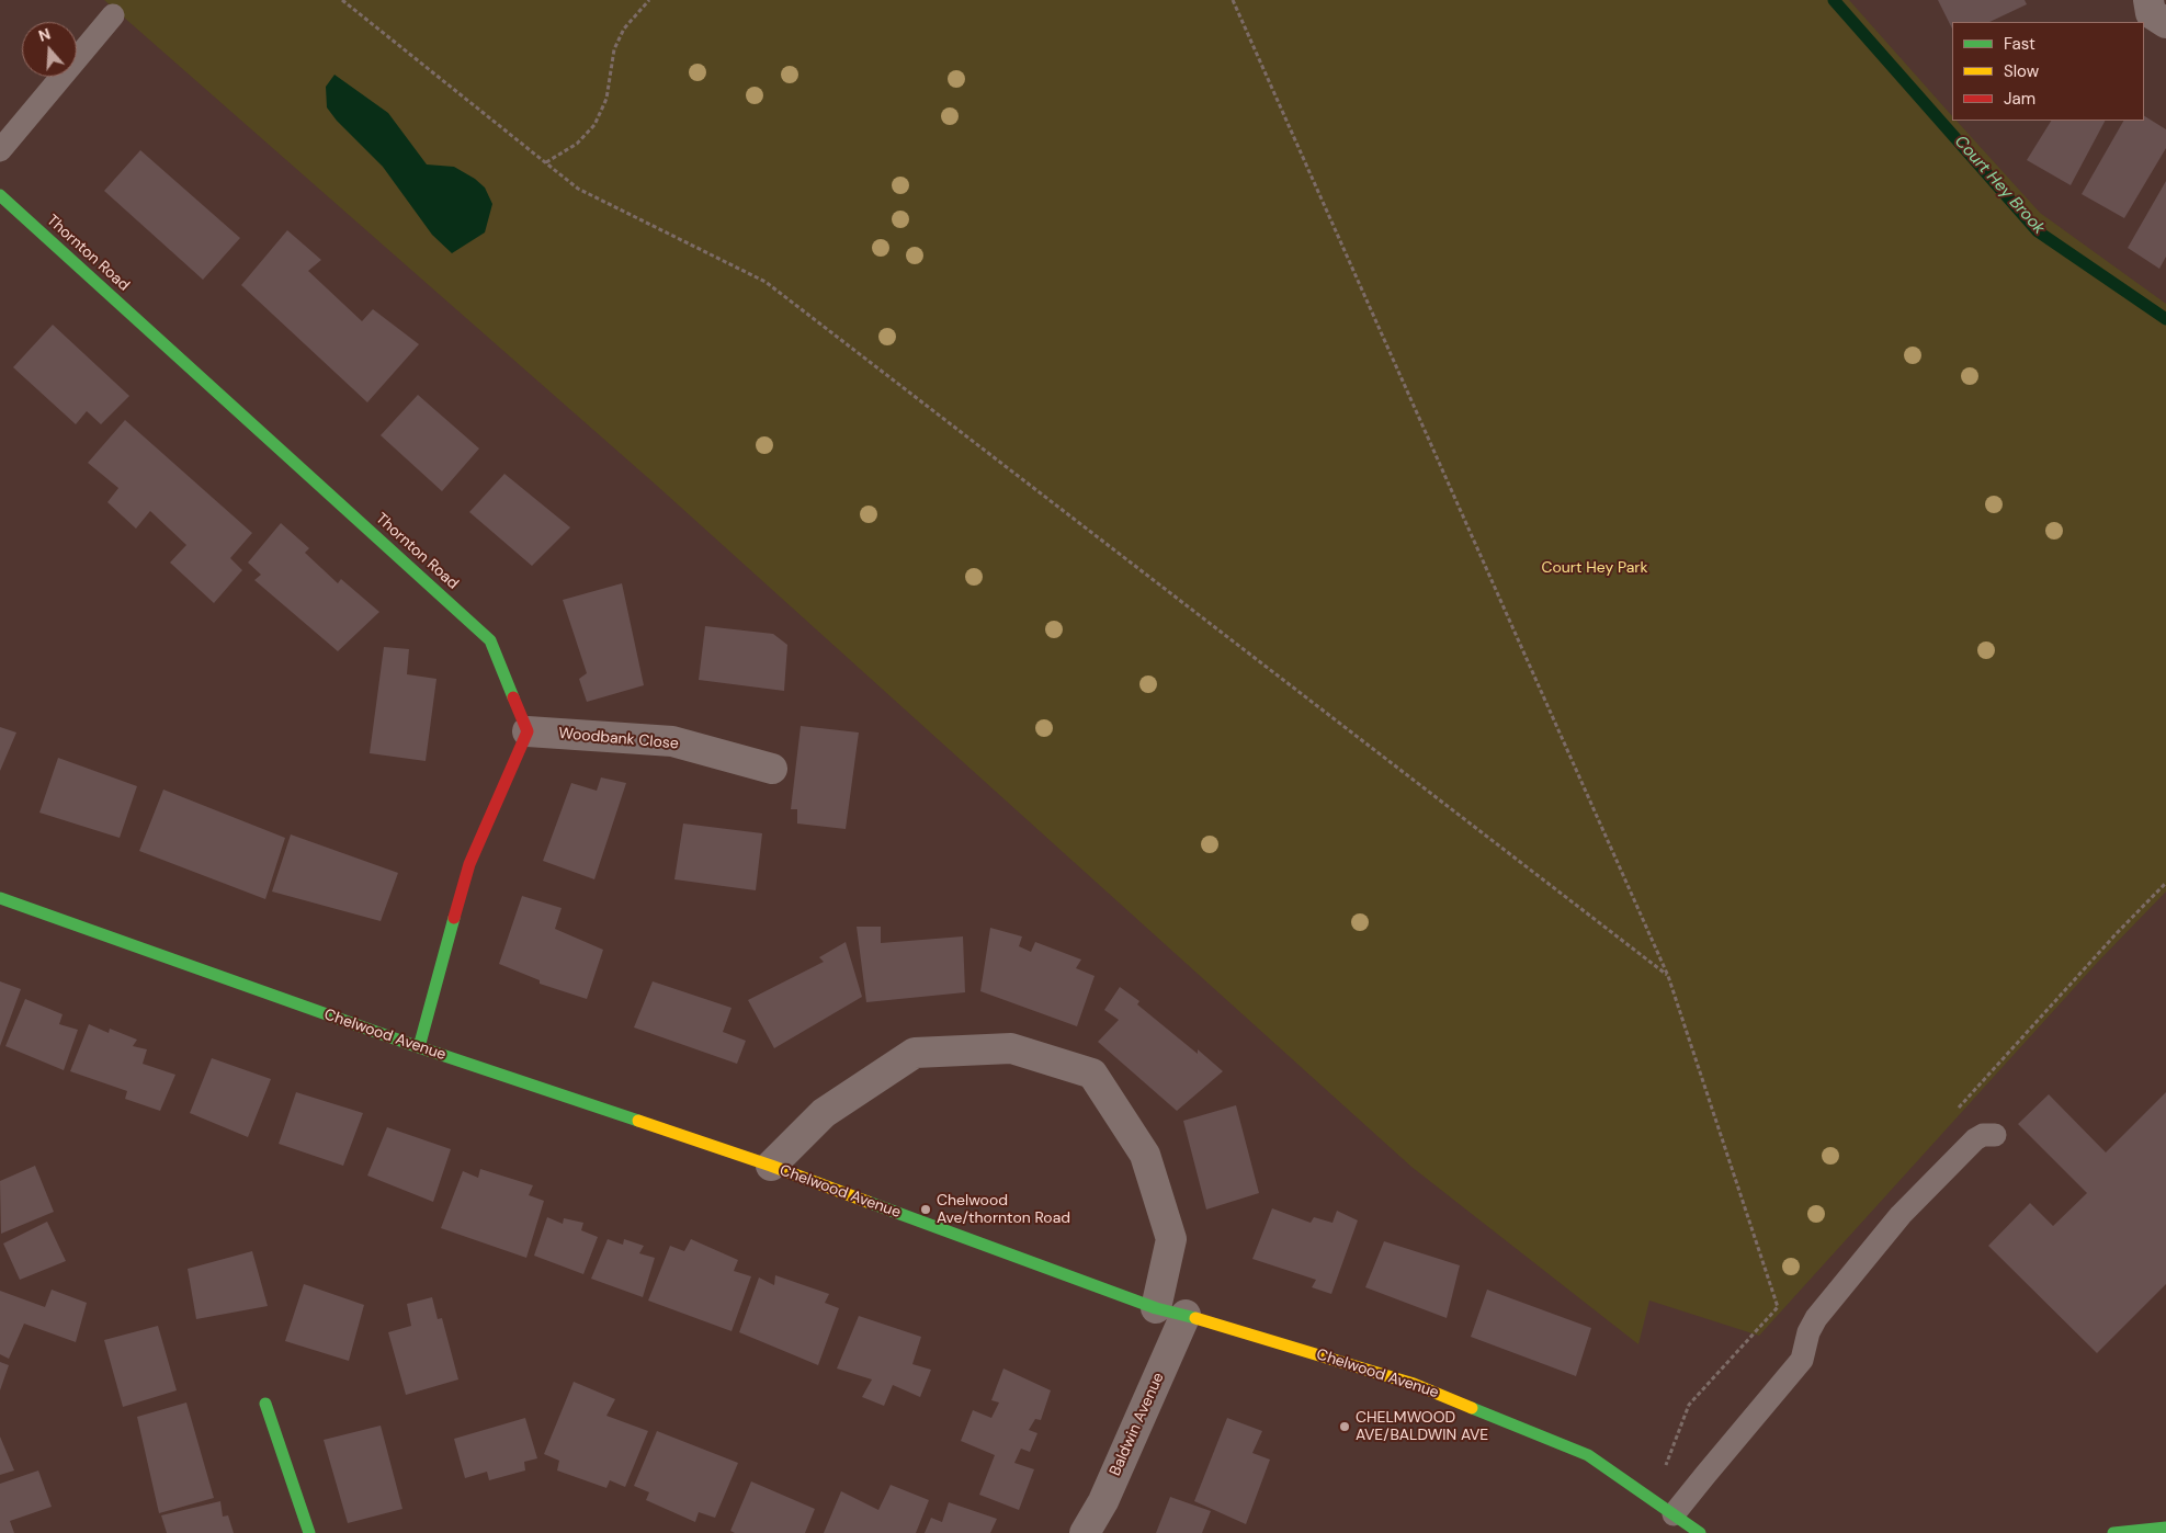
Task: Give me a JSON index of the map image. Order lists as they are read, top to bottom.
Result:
{
  "streets": {
    "street": [
      "Thornton Road",
      "Woodbank Close",
      "Chelwood Avenue",
      "Baldwin Avenue"
    ]
  },
  "crossings": [
    ["Thornton Road", "Woodbank Close"],
    ["Chelwood Avenue", "Baldwin Avenue"]
  ],
  "water": ["Court Hey Brook"],
  "parks": ["Court Hey Park"],
  "places": ["Chelwood Ave/thornton Road", "CHELMWOOD AVE/BALDWIN AVE"],
  "legend": ["Fast", "Slow", "Jam"],
  "north": "top"
}
